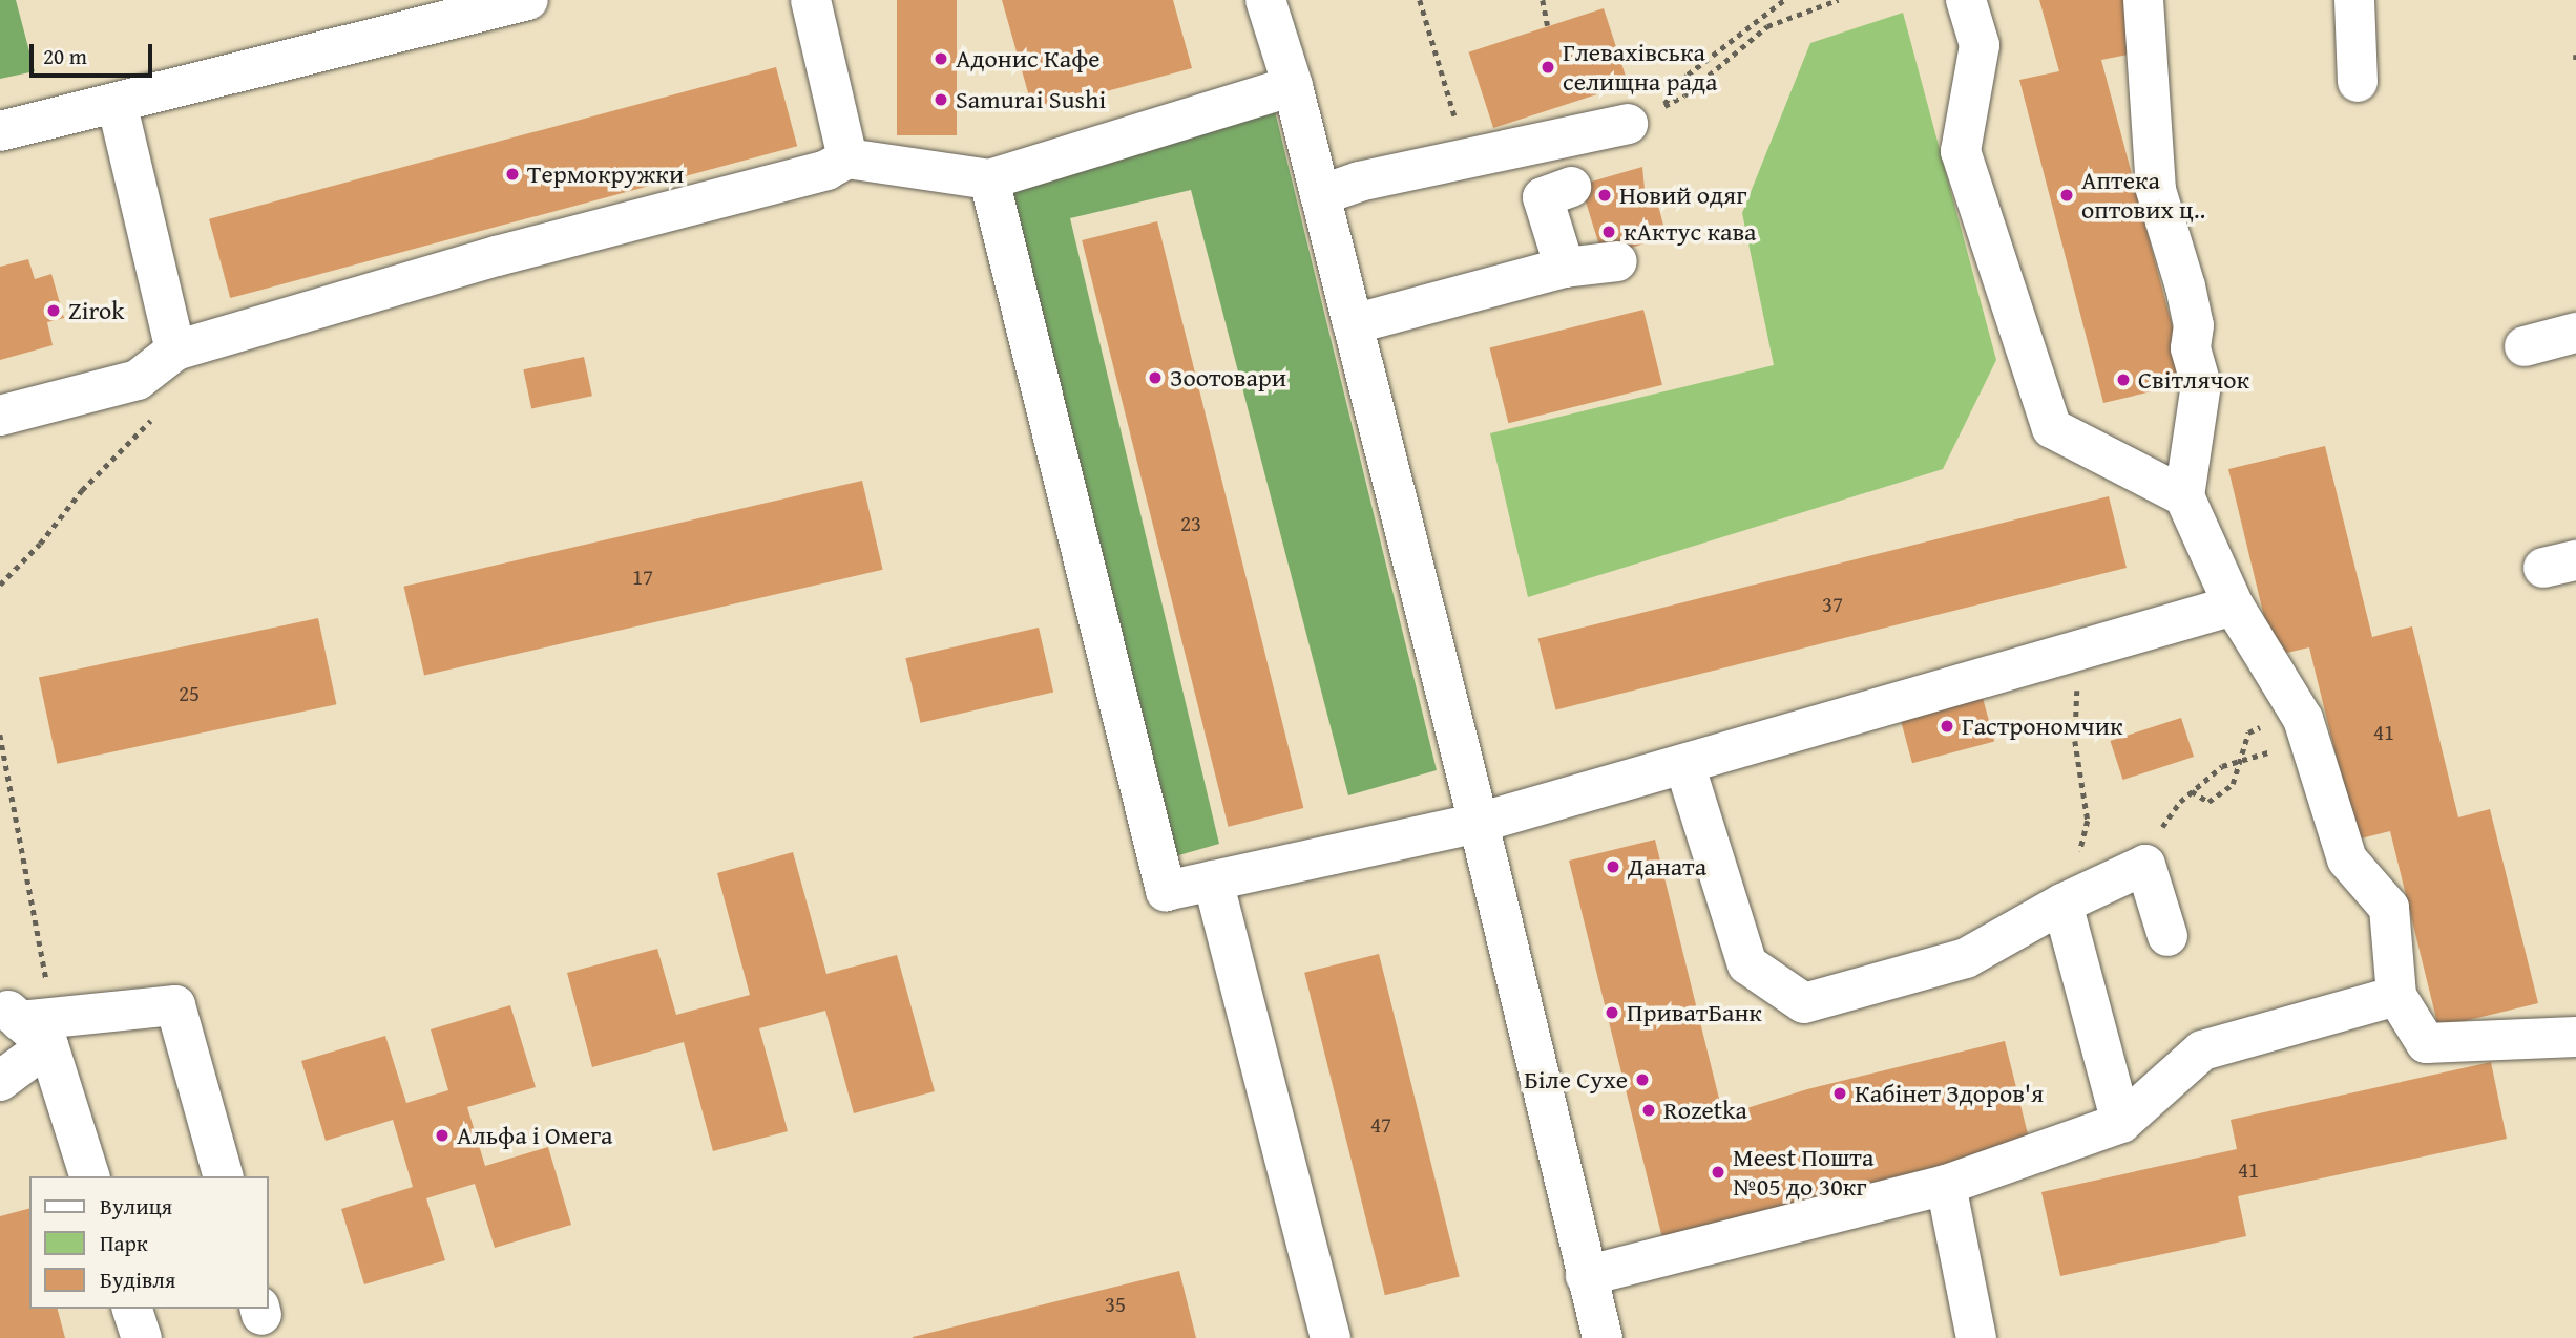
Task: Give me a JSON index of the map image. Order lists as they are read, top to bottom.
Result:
{
  "places": [
    "Адонис Кафе",
    "Глевахівська селищна рада",
    "Samurai Sushi",
    "Термокружки",
    "Новий одяг",
    "Аптека оптових ц‥",
    "кАктус кава",
    "Zirok",
    "Зоотовари",
    "Світлячок",
    "Гастрономчик",
    "Даната",
    "ПриватБанк",
    "Біле Сухе",
    "Кабінет Здоров'я",
    "Rozetka",
    "Альфа і Омега",
    "Meest Пошта №05 до 30кг"
  ],
  "house_numbers": [
    "23",
    "17",
    "37",
    "25",
    "41",
    "47",
    "41",
    "35"
  ],
  "legend": ["Вулиця", "Парк", "Будівля"],
  "scale_bar": "20 m"
}
